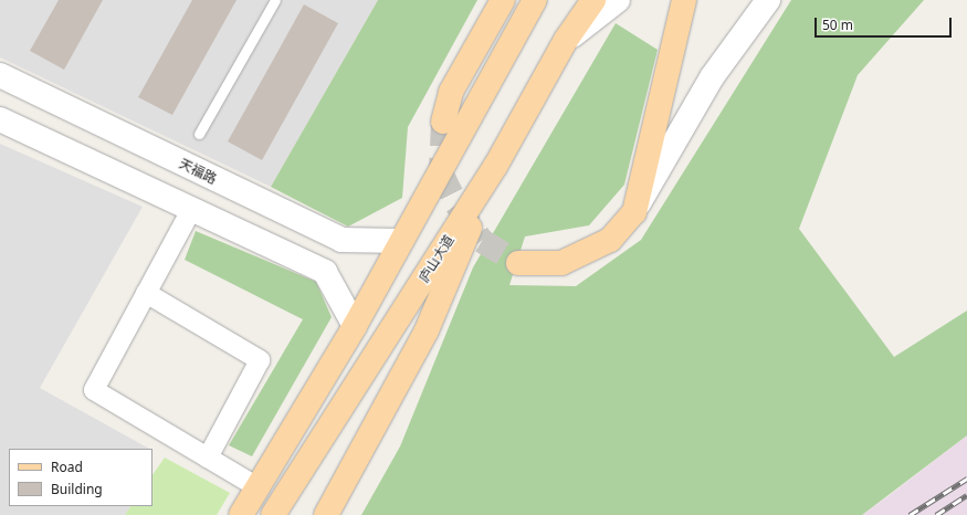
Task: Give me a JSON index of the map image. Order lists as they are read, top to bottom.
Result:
{
  "streets": {
    "main road": ["庐山大道"],
    "street": ["天福路"]
  },
  "legend": ["Road", "Building"],
  "scale_bar": "50 m"
}
